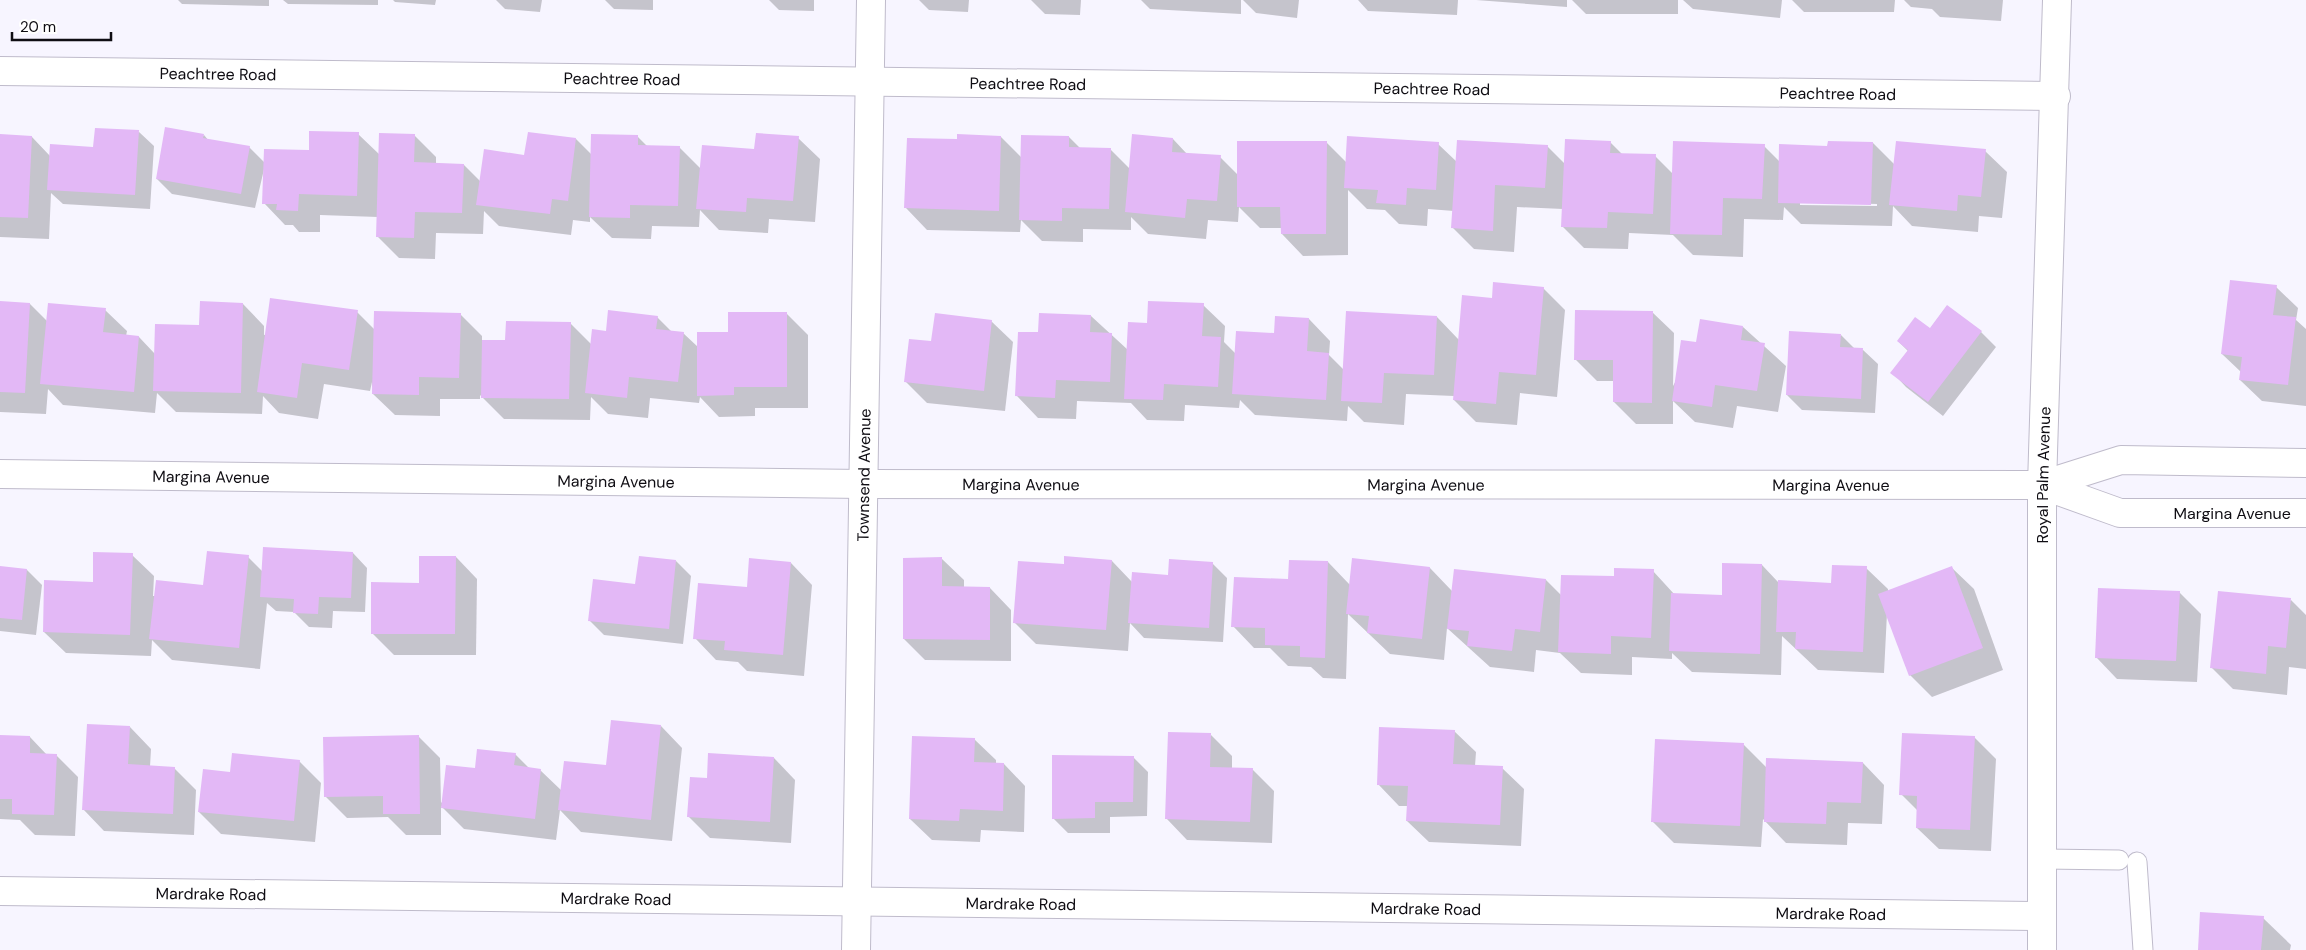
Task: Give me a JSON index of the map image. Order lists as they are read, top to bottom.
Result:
{
  "streets": {
    "street": [
      "Peachtree Road",
      "Townsend Avenue",
      "Royal Palm Avenue",
      "Margina Avenue",
      "Mardrake Road"
    ]
  },
  "crossings": [
    ["Peachtree Road", "Townsend Avenue"],
    ["Peachtree Road", "Royal Palm Avenue"],
    ["Townsend Avenue", "Margina Avenue"],
    ["Townsend Avenue", "Mardrake Road"],
    ["Royal Palm Avenue", "Margina Avenue"],
    ["Royal Palm Avenue", "Mardrake Road"]
  ],
  "scale_bar": "20 m"
}
